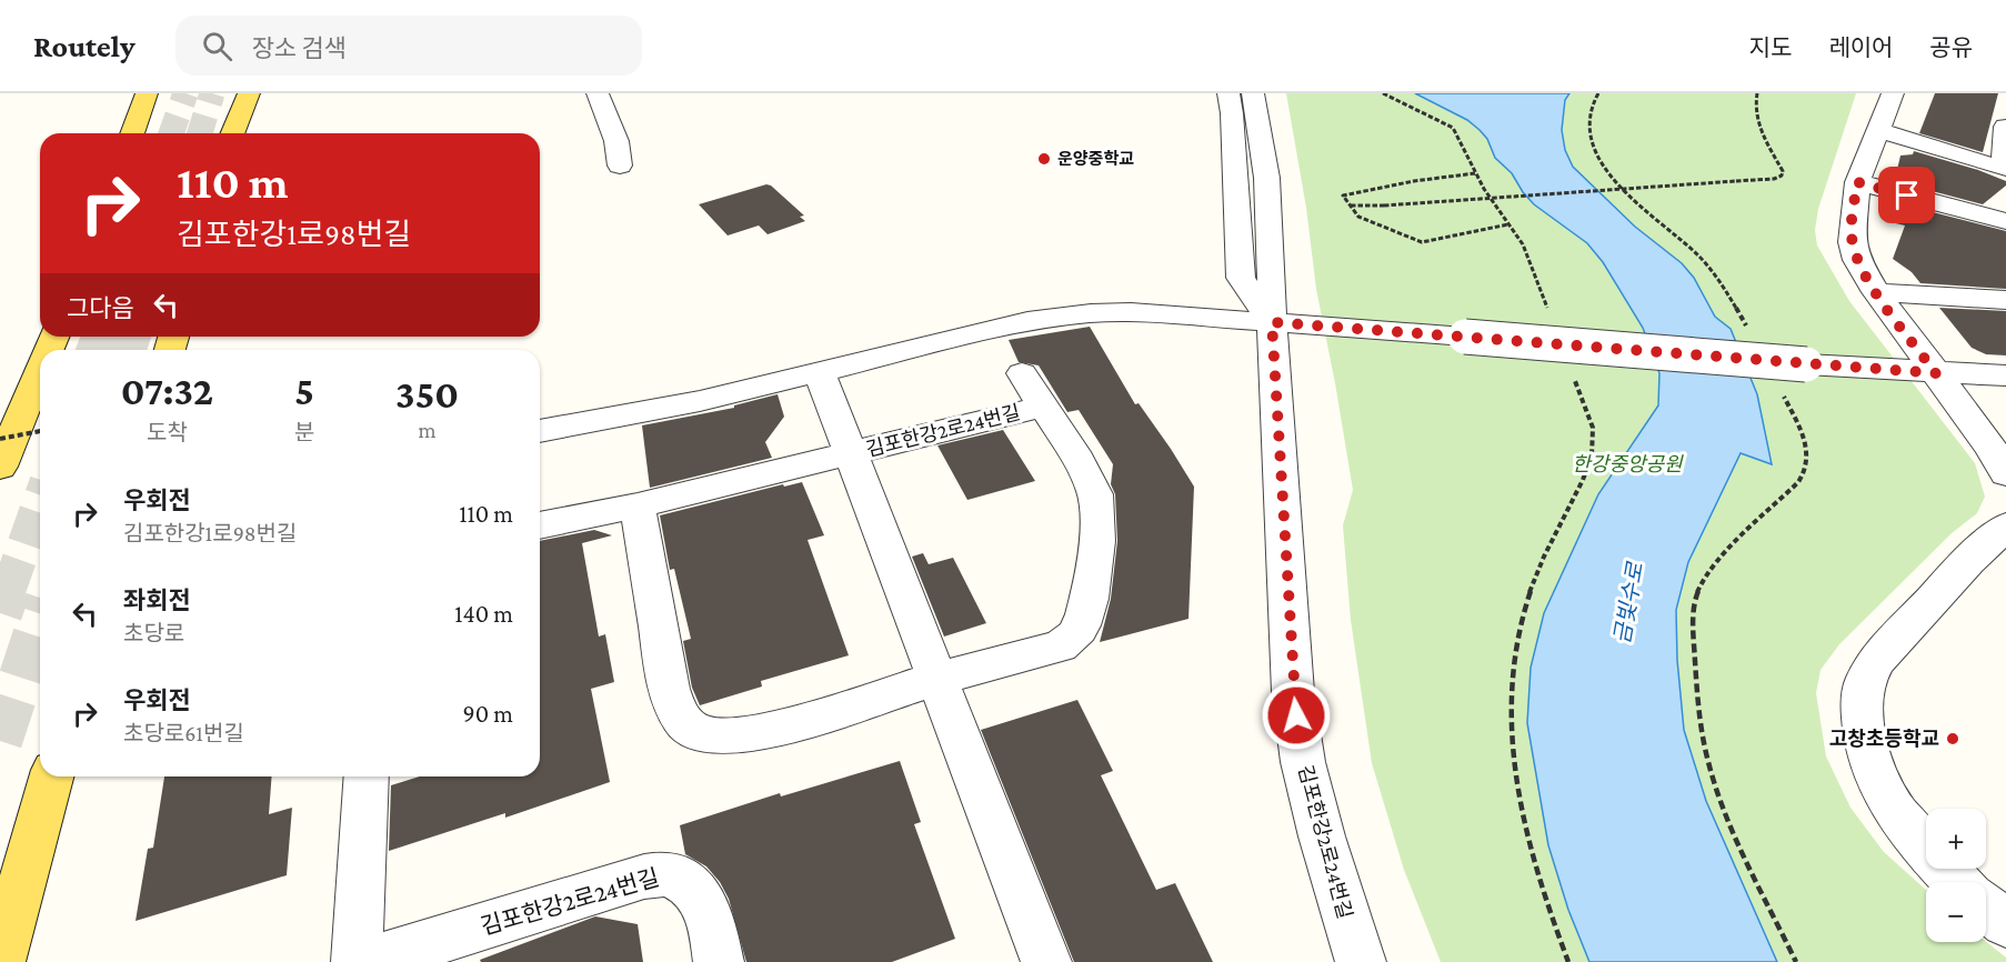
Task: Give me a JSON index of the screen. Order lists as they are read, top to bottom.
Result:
{
  "streets": {
    "street": ["김포한강2로24번길"]
  },
  "water": ["금빛수로"],
  "parks": ["한강중앙공원"],
  "places": ["운양중학교", "고창초등학교"],
  "page": {
    "header": "Routely",
    "search": "장소 검색",
    "nav": ["지도", "레이어", "공유"],
    "turn": ["110 m", "김포한강1로98번길"],
    "then": "그다음",
    "eta": [
      "07:32",
      "도착",
      "5",
      "분",
      "350",
      "m"
    ],
    "list": [
      {
        "name": "우회전",
        "note": "김포한강1로98번길",
        "value": "110 m"
      },
      {
        "name": "좌회전",
        "note": "초당로",
        "value": "140 m"
      },
      {
        "name": "우회전",
        "note": "초당로61번길",
        "value": "90 m"
      }
    ],
    "map_buttons": ["+", "−"]
  }
}
